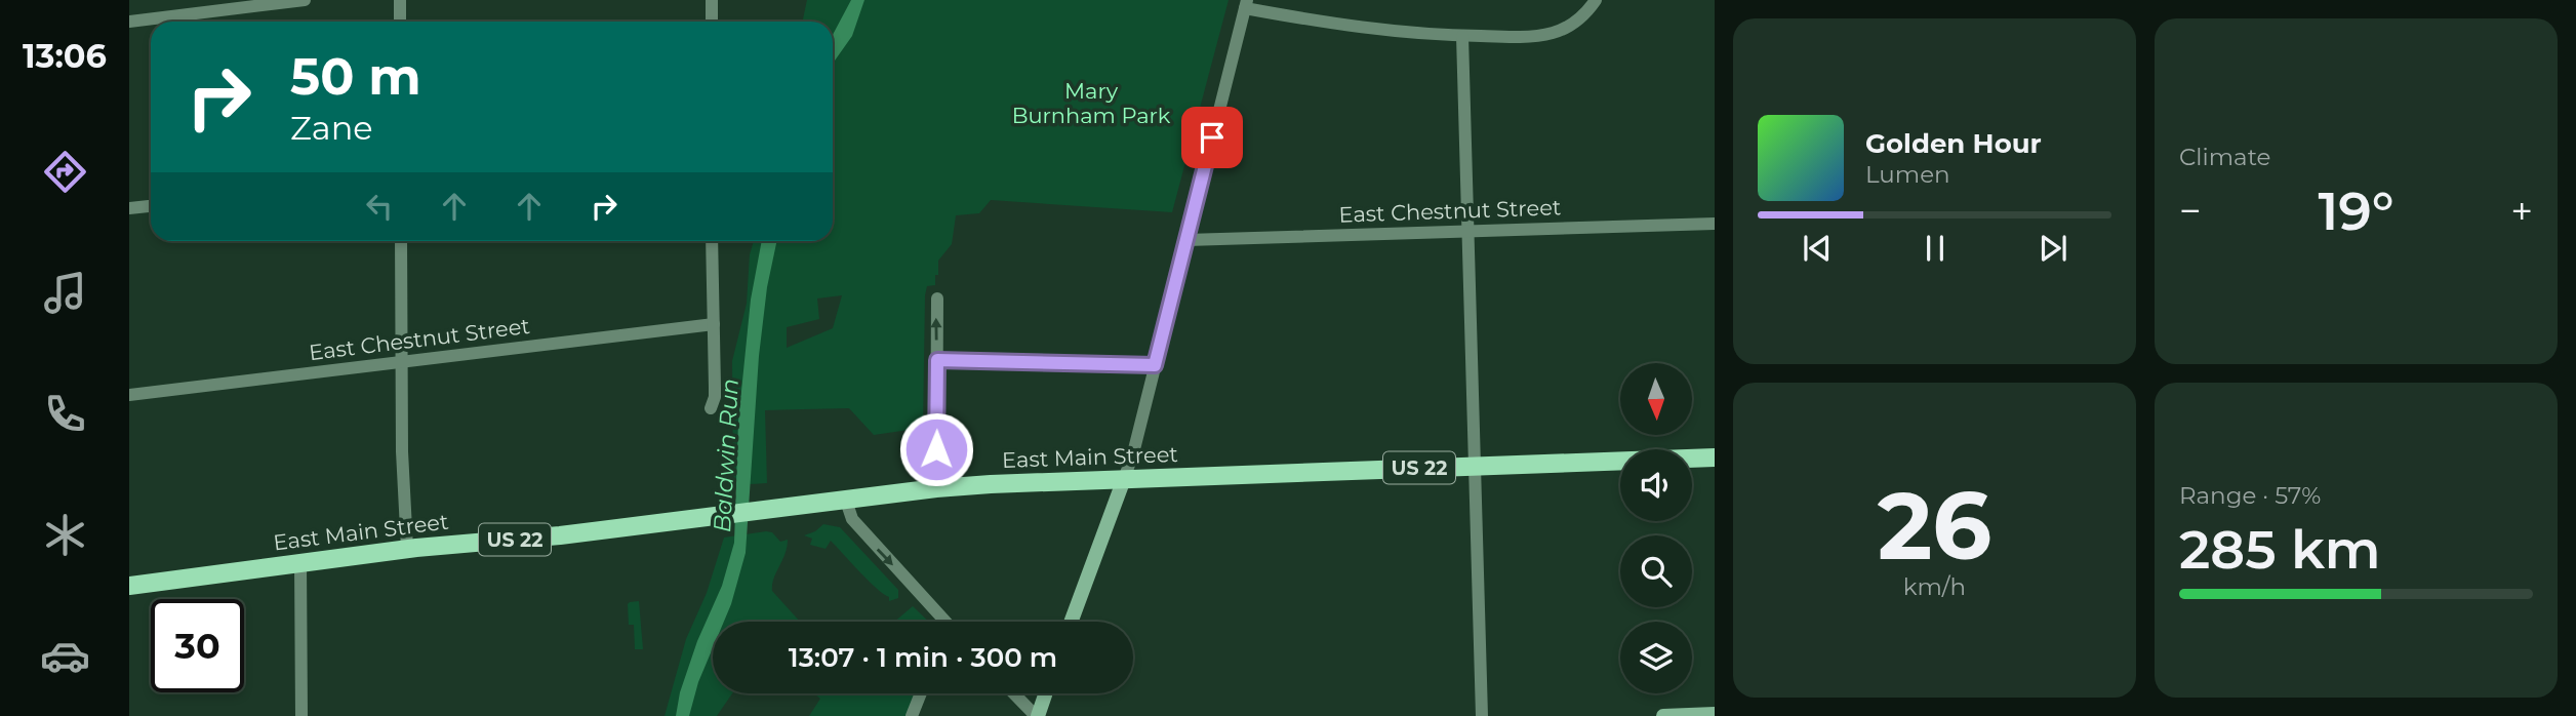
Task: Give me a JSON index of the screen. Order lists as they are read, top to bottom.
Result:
{
  "streets": {
    "main road": ["East Main Street", "US 22"],
    "street": ["East Chestnut Street"]
  },
  "water": ["Baldwin Run"],
  "parks": ["Mary Burnham Park"],
  "north": "bottom",
  "page": {
    "tabs": "13:06",
    "tile": [
      "Climate",
      ["26", "km/h"],
      ["Range · 57%", "285 km"]
    ],
    "turn": ["50 m", "Zane"],
    "song": ["Golden Hour", "Lumen"],
    "heat": ["−", "19°", "+"],
    "limit": "30",
    "trip": "13:07 · 1 min · 300 m"
  }
}
